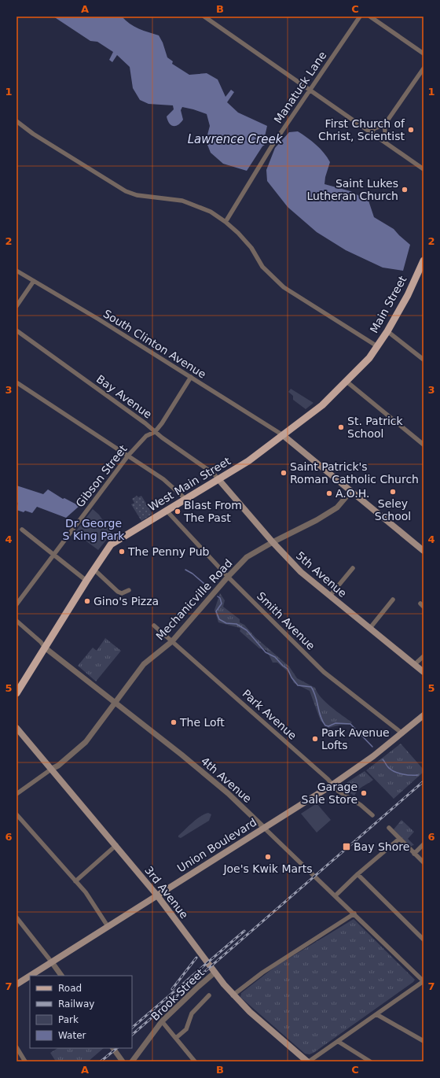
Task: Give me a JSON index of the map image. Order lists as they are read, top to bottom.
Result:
{
  "streets": {
    "main road": [
      "Main Street",
      "West Main Street",
      "5th Avenue",
      "Union Boulevard",
      "3rd Avenue"
    ],
    "street": [
      "Manatuck Lane",
      "South Clinton Avenue",
      "Bay Avenue",
      "Gibson Street",
      "Mechanicville Road",
      "Smith Avenue",
      "Park Avenue",
      "4th Avenue",
      "Brook Street"
    ]
  },
  "crossings": [
    ["Main Street", "West Main Street"],
    ["South Clinton Avenue", "Gibson Street"],
    ["South Clinton Avenue", "West Main Street"],
    ["Bay Avenue", "Gibson Street"],
    ["Bay Avenue", "West Main Street"],
    ["Bay Avenue", "5th Avenue"],
    ["West Main Street", "5th Avenue"],
    ["West Main Street", "Smith Avenue"],
    ["West Main Street", "4th Avenue"],
    ["5th Avenue", "Mechanicville Road"],
    ["Mechanicville Road", "Smith Avenue"],
    ["Mechanicville Road", "Park Avenue"],
    ["Mechanicville Road", "4th Avenue"],
    ["Mechanicville Road", "3rd Avenue"],
    ["Smith Avenue", "Union Boulevard"],
    ["Park Avenue", "Union Boulevard"],
    ["4th Avenue", "Union Boulevard"],
    ["Union Boulevard", "3rd Avenue"],
    ["3rd Avenue", "Brook Street"]
  ],
  "water": ["Lawrence Creek"],
  "parks": ["Dr George S King Park"],
  "places": {
    "other": [
      "First Church of Christ, Scientist",
      "Saint Lukes Lutheran Church",
      "St. Patrick School",
      "Saint Patrick's Roman Catholic Church",
      "Seley School",
      "A.O.H.",
      "Blast From The Past",
      "The Penny Pub",
      "Gino's Pizza",
      "The Loft",
      "Park Avenue Lofts",
      "Garage Sale Store",
      "Joe's Kwik Marts"
    ],
    "transit": ["Bay Shore"]
  },
  "legend": [
    "Road",
    "Railway",
    "Park",
    "Water"
  ],
  "grid": {
    "columns": ["A", "B", "C"],
    "rows": [
      "1",
      "2",
      "3",
      "4",
      "5",
      "6",
      "7"
    ]
  }
}
